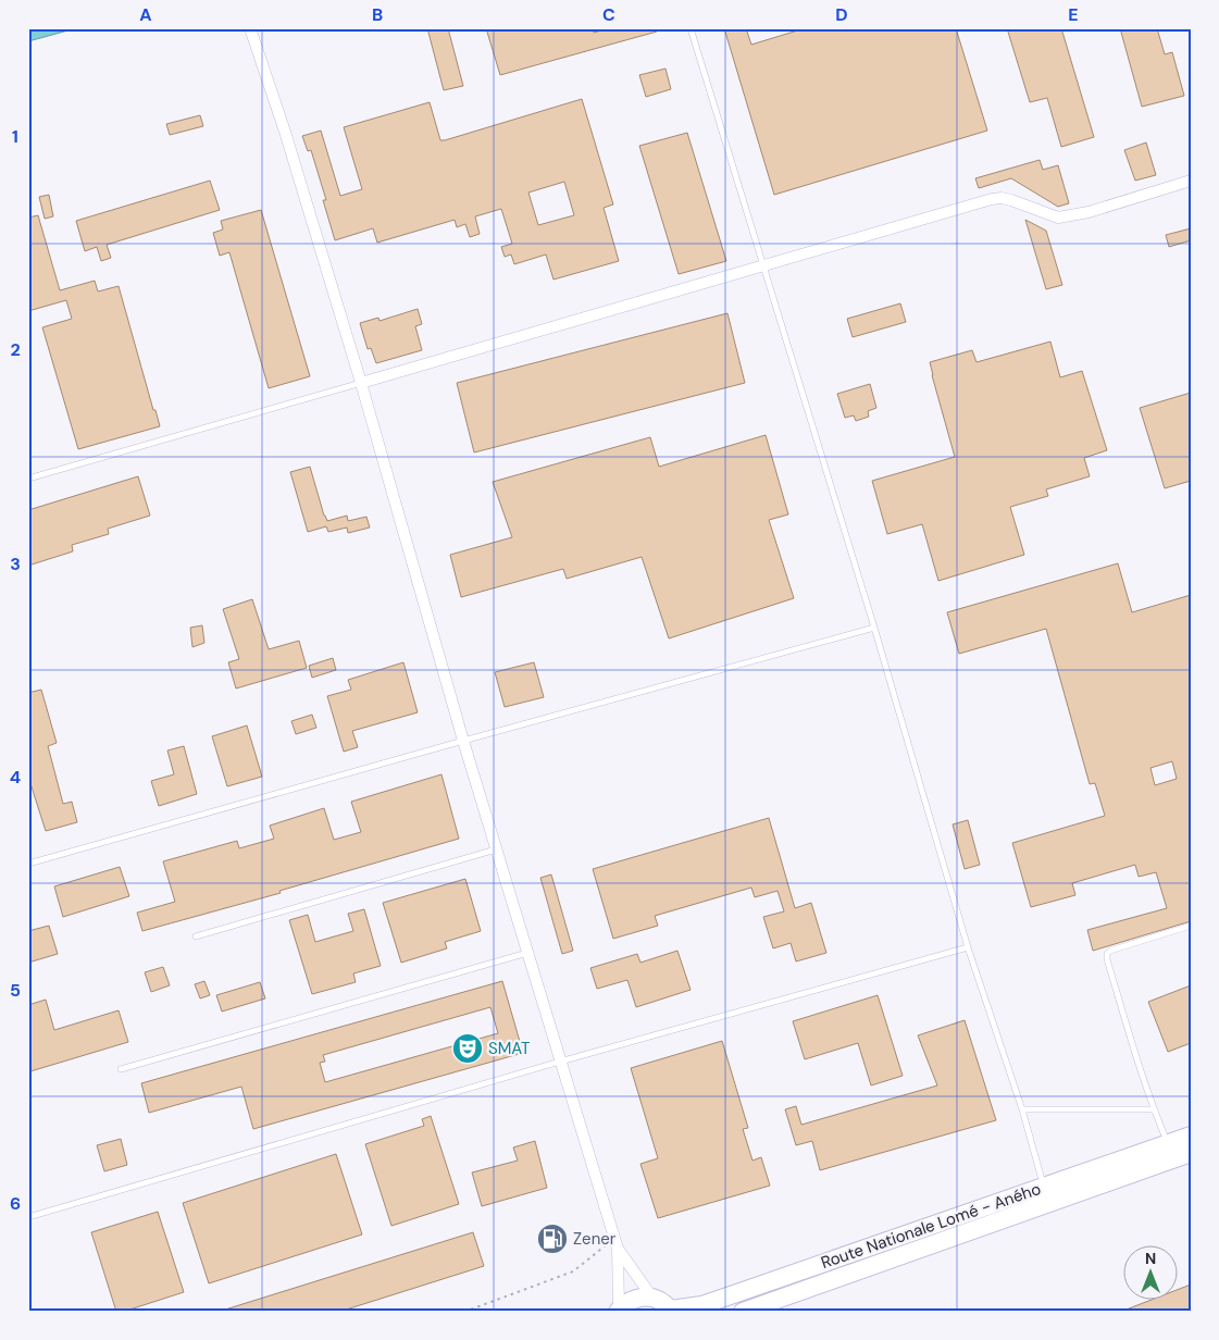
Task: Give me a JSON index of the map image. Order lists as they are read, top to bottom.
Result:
{
  "streets": {
    "highway": ["Route Nationale Lomé - Aného"]
  },
  "places": {
    "theatre": ["SMAT"],
    "fuel station": ["Zener"]
  },
  "north": "top",
  "grid": {
    "columns": [
      "A",
      "B",
      "C",
      "D",
      "E"
    ],
    "rows": [
      "1",
      "2",
      "3",
      "4",
      "5",
      "6"
    ]
  }
}
